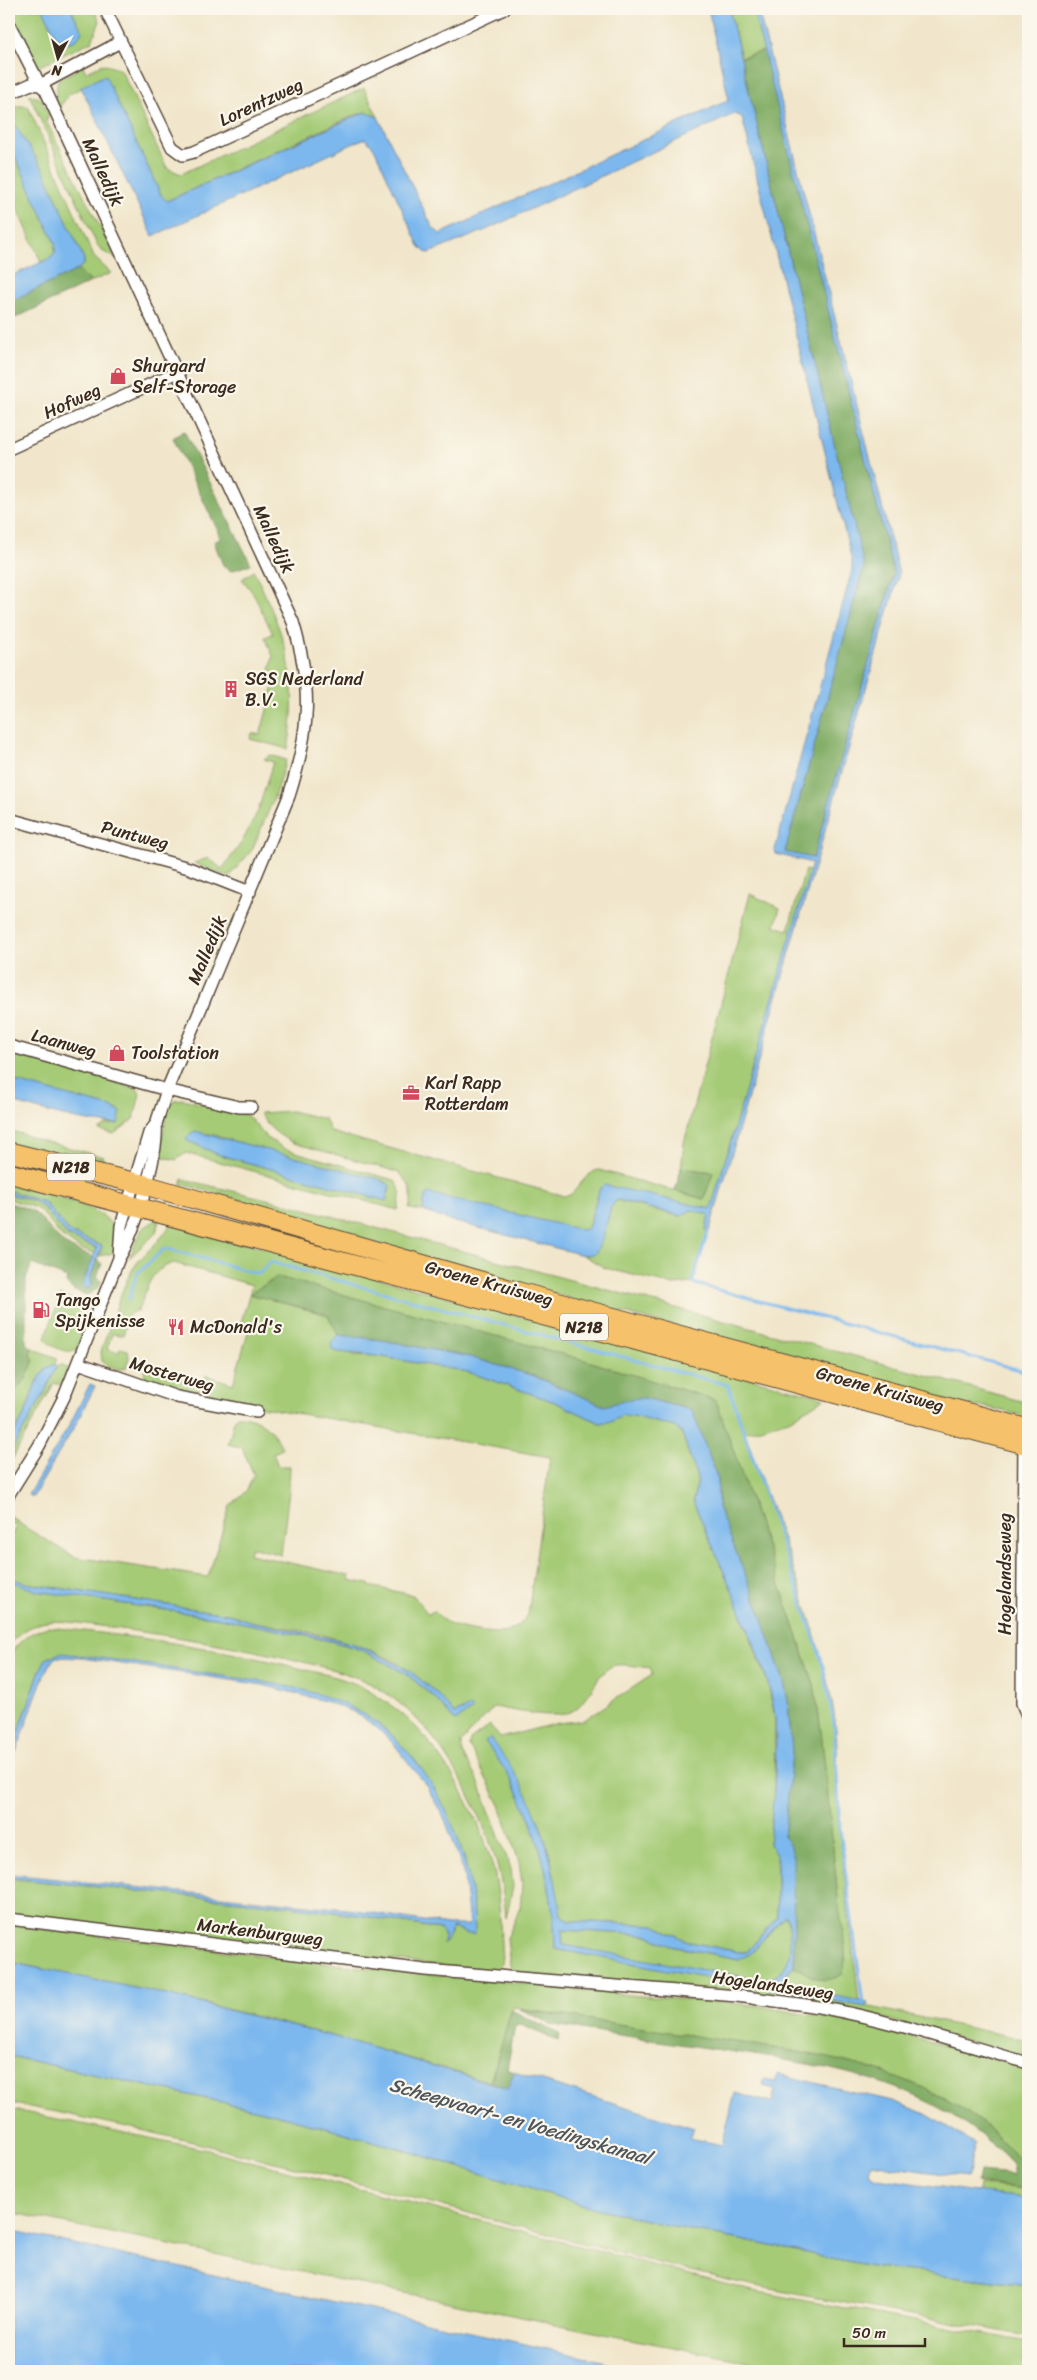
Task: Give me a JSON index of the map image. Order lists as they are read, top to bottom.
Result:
{
  "streets": {
    "main road": ["N218", "Groene Kruisweg"],
    "street": [
      "Lorentzweg",
      "Malledijk",
      "Hofweg",
      "Puntweg",
      "Laanweg",
      "Mosterweg",
      "Hogelandseweg",
      "Markenburgweg"
    ]
  },
  "crossings": [
    ["Malledijk", "Hofweg"],
    ["Malledijk", "Puntweg"],
    ["Malledijk", "Laanweg"],
    ["Malledijk", "Groene Kruisweg"],
    ["Malledijk", "Mosterweg"],
    ["Groene Kruisweg", "Hogelandseweg"],
    ["Hogelandseweg", "Markenburgweg"]
  ],
  "water": ["Scheepvaart- en Voedingskanaal"],
  "places": {
    "shop": ["Shurgard Self-Storage", "Toolstation"],
    "building": ["SGS Nederland B.V."],
    "office": ["Karl Rapp Rotterdam"],
    "fuel station": ["Tango Spijkenisse"],
    "restaurant": ["McDonald's"]
  },
  "scale_bar": "50 m",
  "north": "bottom"
}
